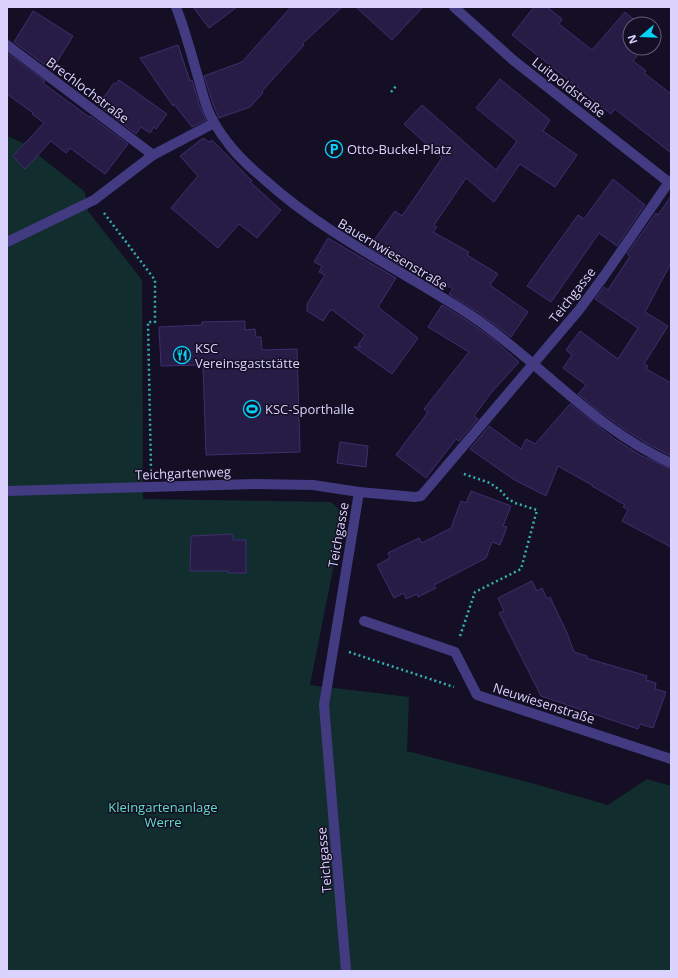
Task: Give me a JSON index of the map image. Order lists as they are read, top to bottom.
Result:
{
  "streets": {
    "street": [
      "Luitpoldstraße",
      "Brechlochstraße",
      "Bauernwiesenstraße",
      "Teichgasse",
      "Teichgartenweg",
      "Neuwiesenstraße"
    ]
  },
  "crossings": [
    ["Luitpoldstraße", "Teichgasse"],
    ["Bauernwiesenstraße", "Teichgasse"],
    ["Teichgasse", "Teichgartenweg"]
  ],
  "parks": ["Kleingartenanlage Werre"],
  "places": {
    "parking": ["Otto-Buckel-Platz"],
    "restaurant": ["KSC Vereinsgaststätte"],
    "sports": ["KSC-Sporthalle"]
  },
  "north": "left"
}
